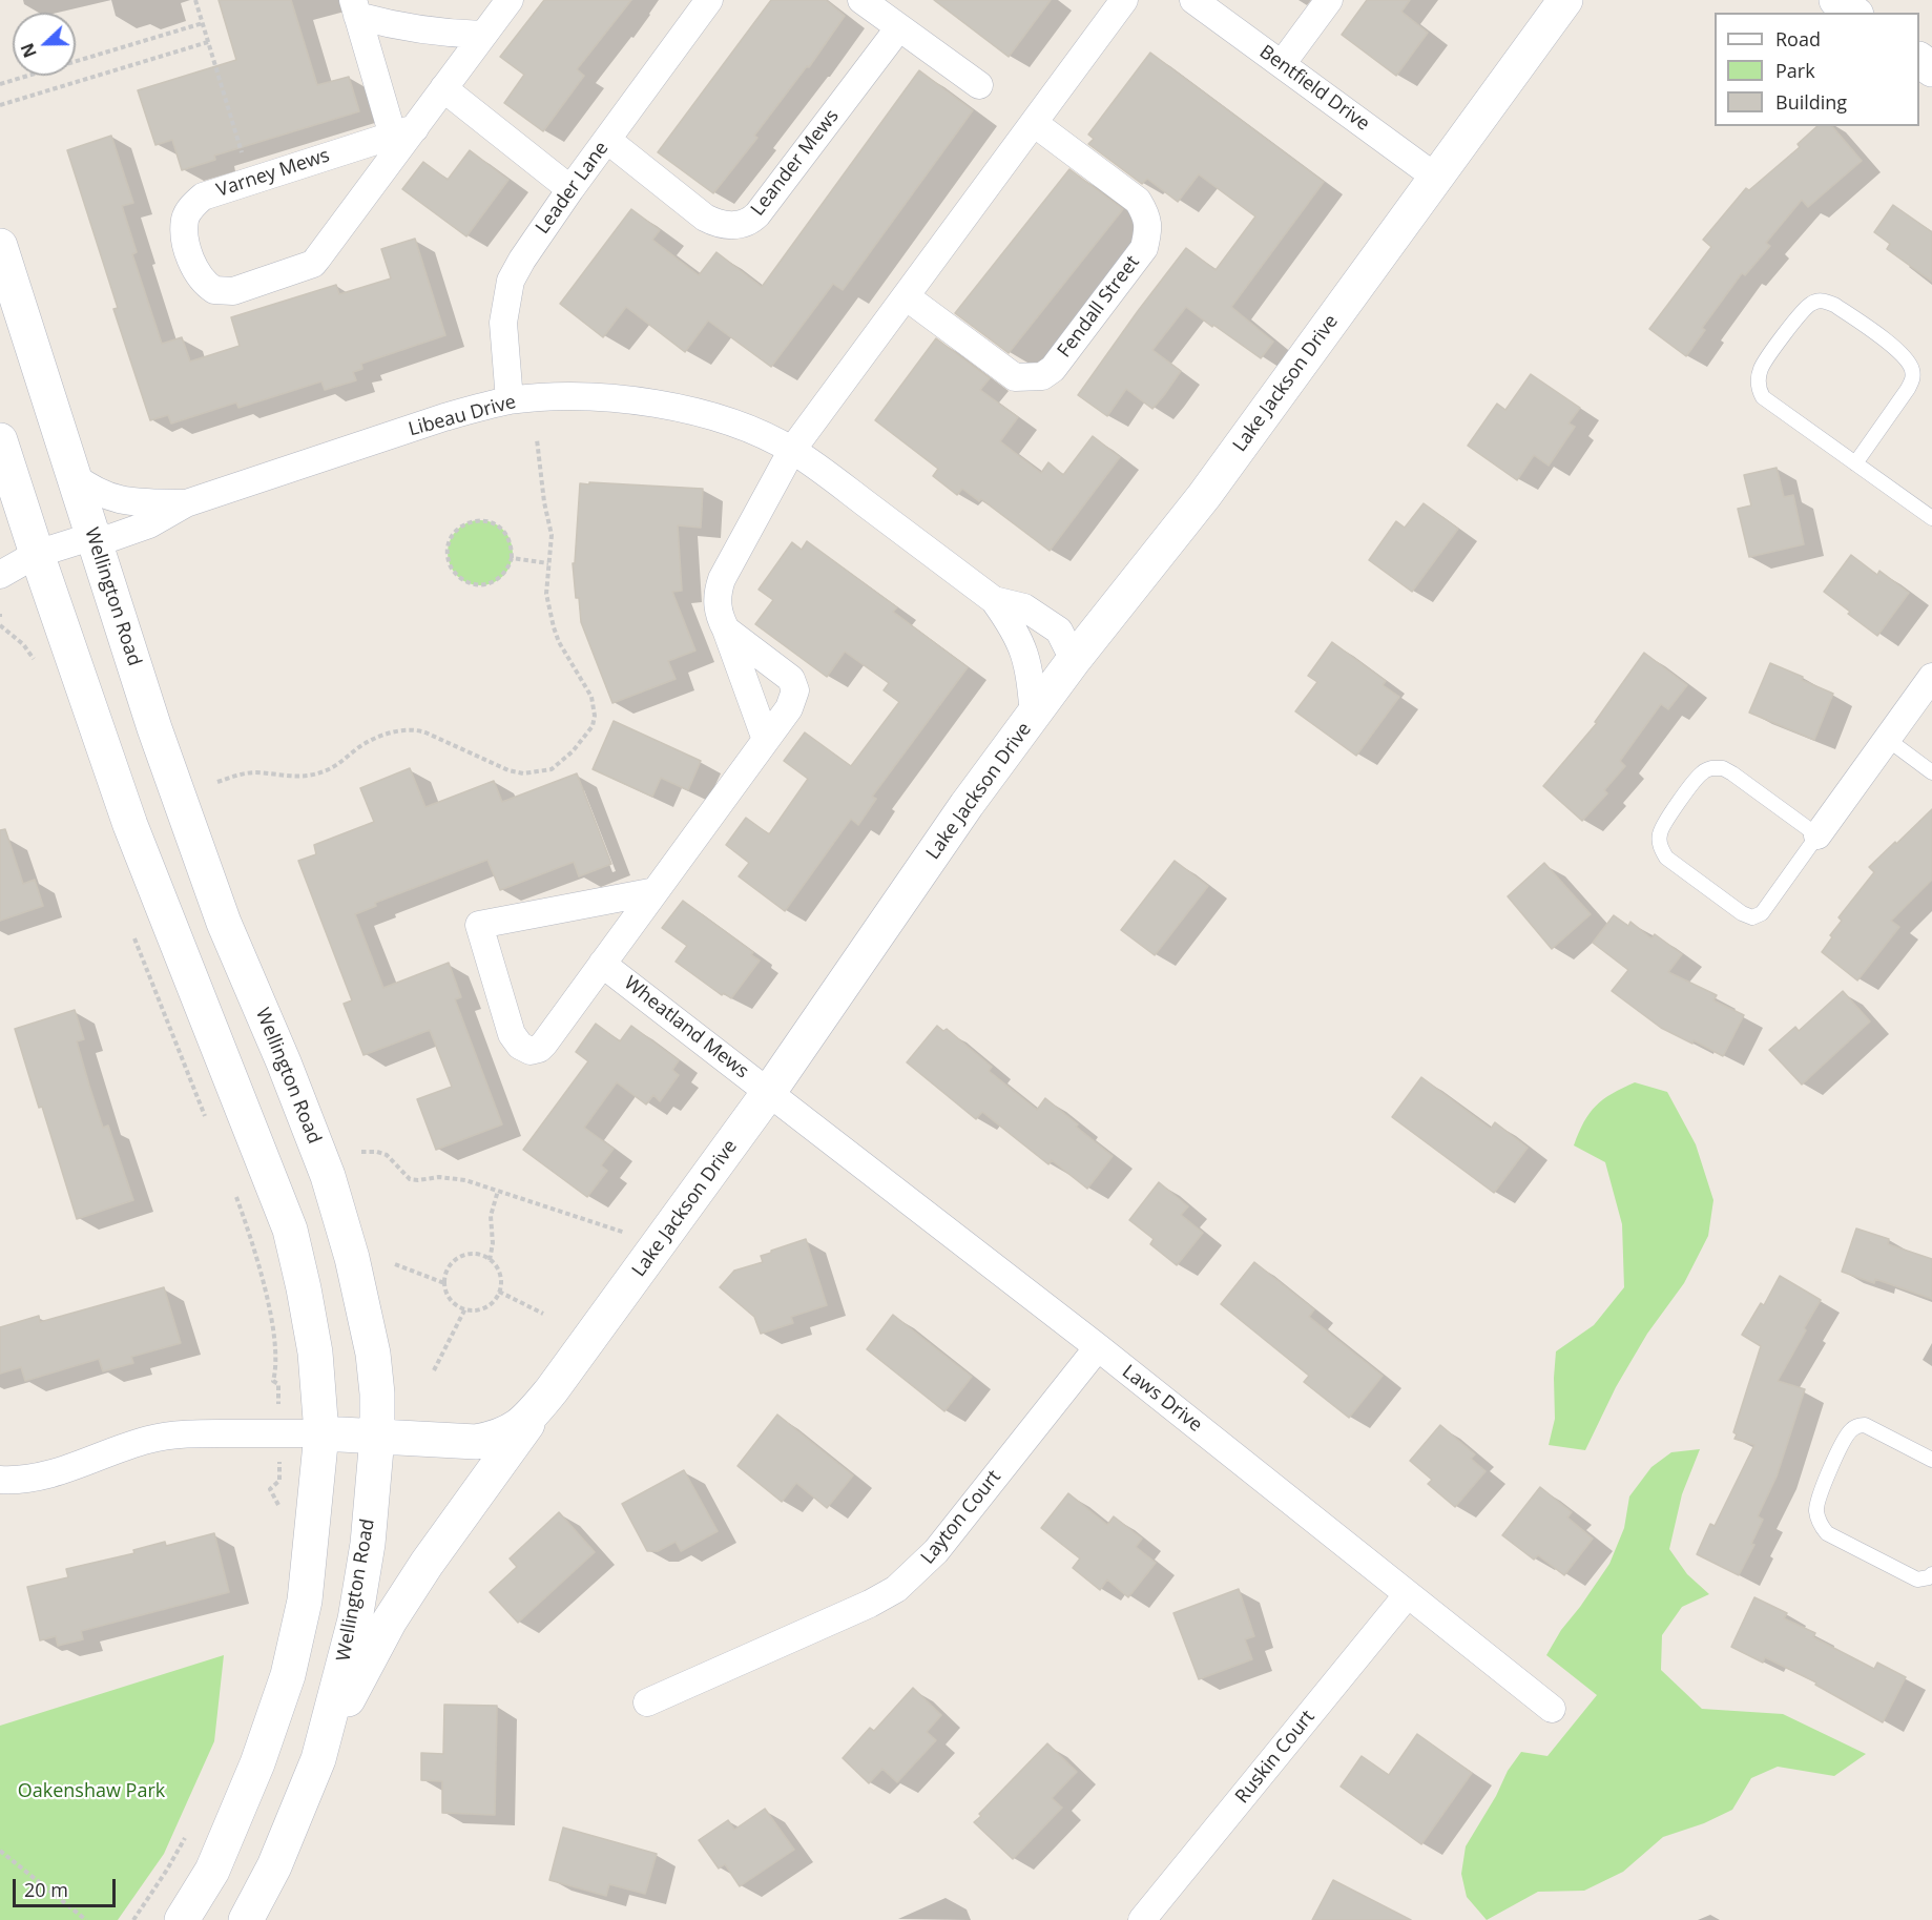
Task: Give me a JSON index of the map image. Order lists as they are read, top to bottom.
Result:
{
  "streets": {
    "main road": ["Lake Jackson Drive", "Wellington Road"],
    "street": [
      "Bentfield Drive",
      "Leander Mews",
      "Varney Mews",
      "Leader Lane",
      "Fendall Street",
      "Libeau Drive",
      "Wheatland Mews",
      "Laws Drive",
      "Layton Court",
      "Ruskin Court"
    ]
  },
  "crossings": [
    ["Bentfield Drive", "Lake Jackson Drive"],
    ["Leander Mews", "Leader Lane"],
    ["Leader Lane", "Libeau Drive"],
    ["Lake Jackson Drive", "Libeau Drive"],
    ["Lake Jackson Drive", "Wellington Road"],
    ["Lake Jackson Drive", "Wheatland Mews"],
    ["Lake Jackson Drive", "Laws Drive"],
    ["Libeau Drive", "Wellington Road"],
    ["Wheatland Mews", "Laws Drive"],
    ["Laws Drive", "Layton Court"],
    ["Laws Drive", "Ruskin Court"]
  ],
  "parks": ["Oakenshaw Park"],
  "legend": ["Road", "Park", "Building"],
  "scale_bar": "20 m",
  "north": "left"
}
